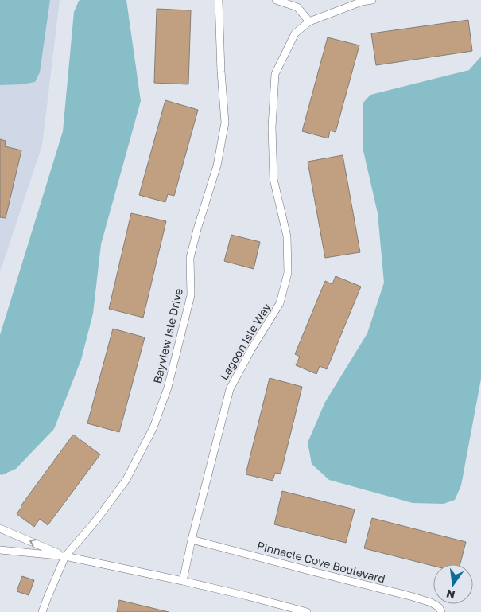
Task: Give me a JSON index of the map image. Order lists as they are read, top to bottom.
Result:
{
  "streets": {
    "lane": ["Bayview Isle Drive", "Lagoon Isle Way", "Pinnacle Cove Boulevard"]
  },
  "crossings": [
    ["Lagoon Isle Way", "Pinnacle Cove Boulevard"]
  ],
  "north": "bottom"
}
